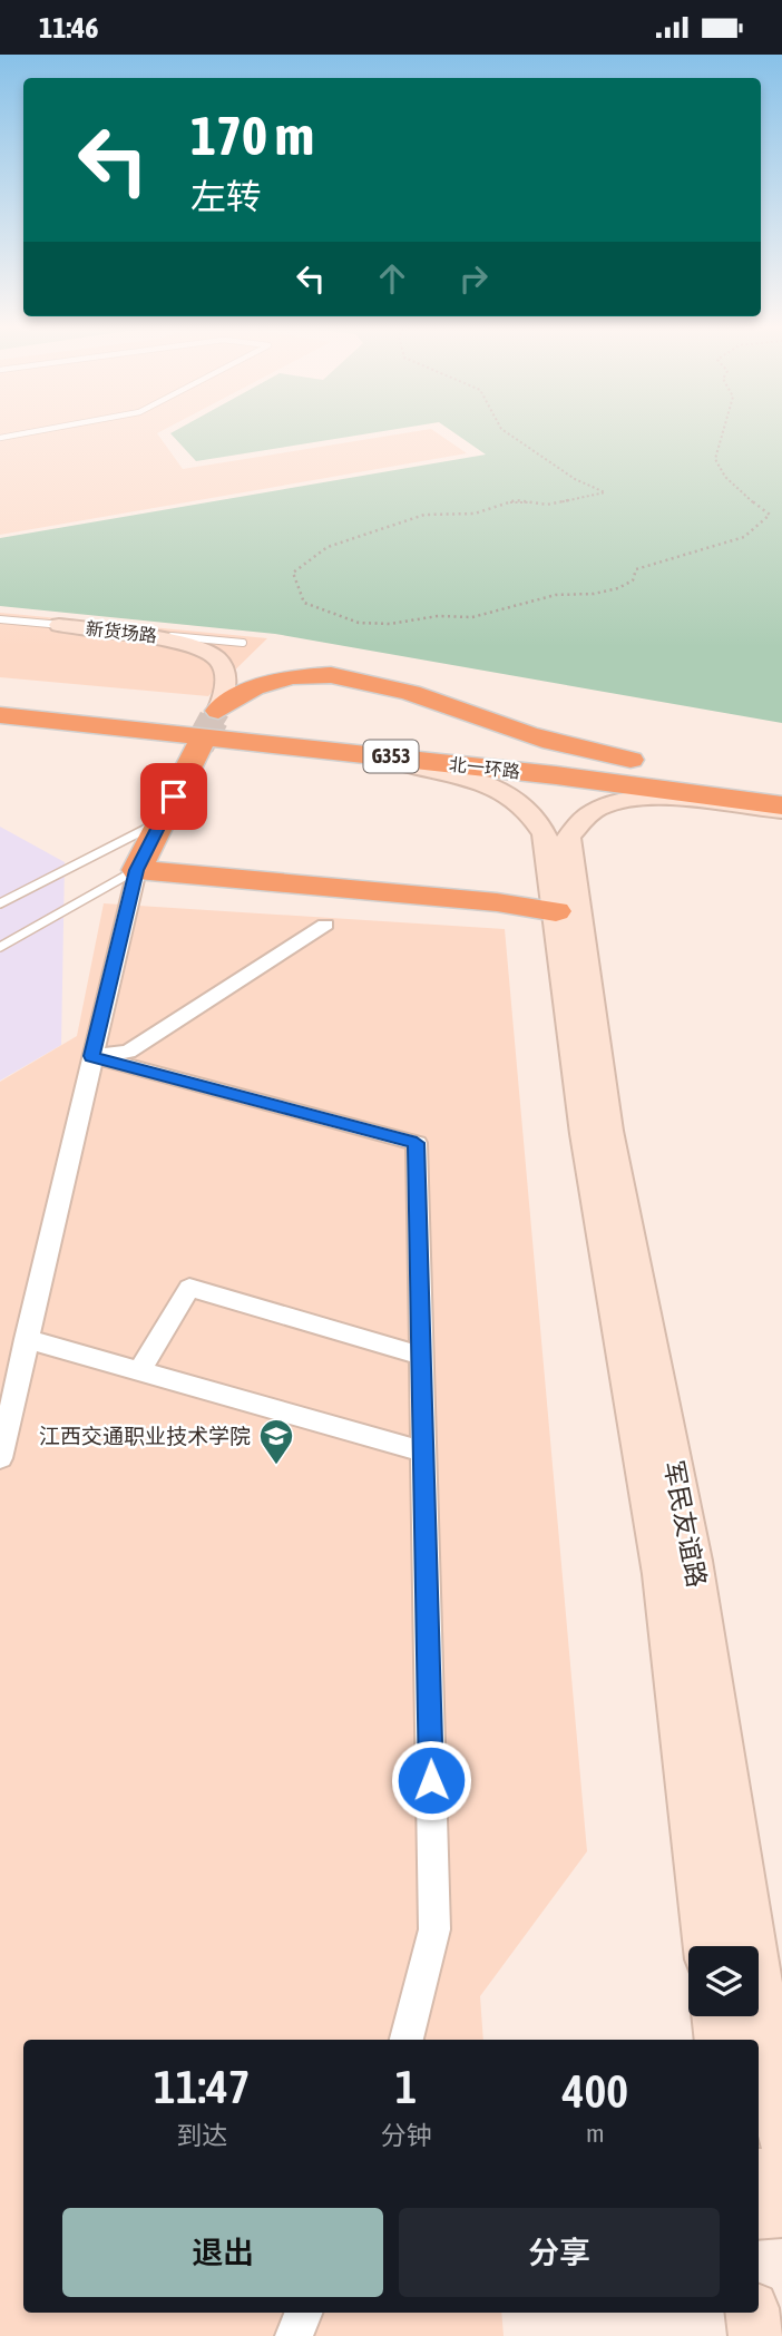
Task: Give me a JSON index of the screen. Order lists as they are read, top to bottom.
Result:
{
  "streets": {
    "highway": ["G353", "北一环路"],
    "street": ["军民友谊路"],
    "lane": ["新货场路"]
  },
  "places": {
    "school or university": ["江西交通职业技术学院"]
  },
  "page": {
    "status": "11:46",
    "turn": ["170 m", "左转"],
    "eta": [
      "11:47",
      "到达",
      "1",
      "分钟",
      "400",
      "m"
    ],
    "buttons": ["退出", "分享"]
  }
}
